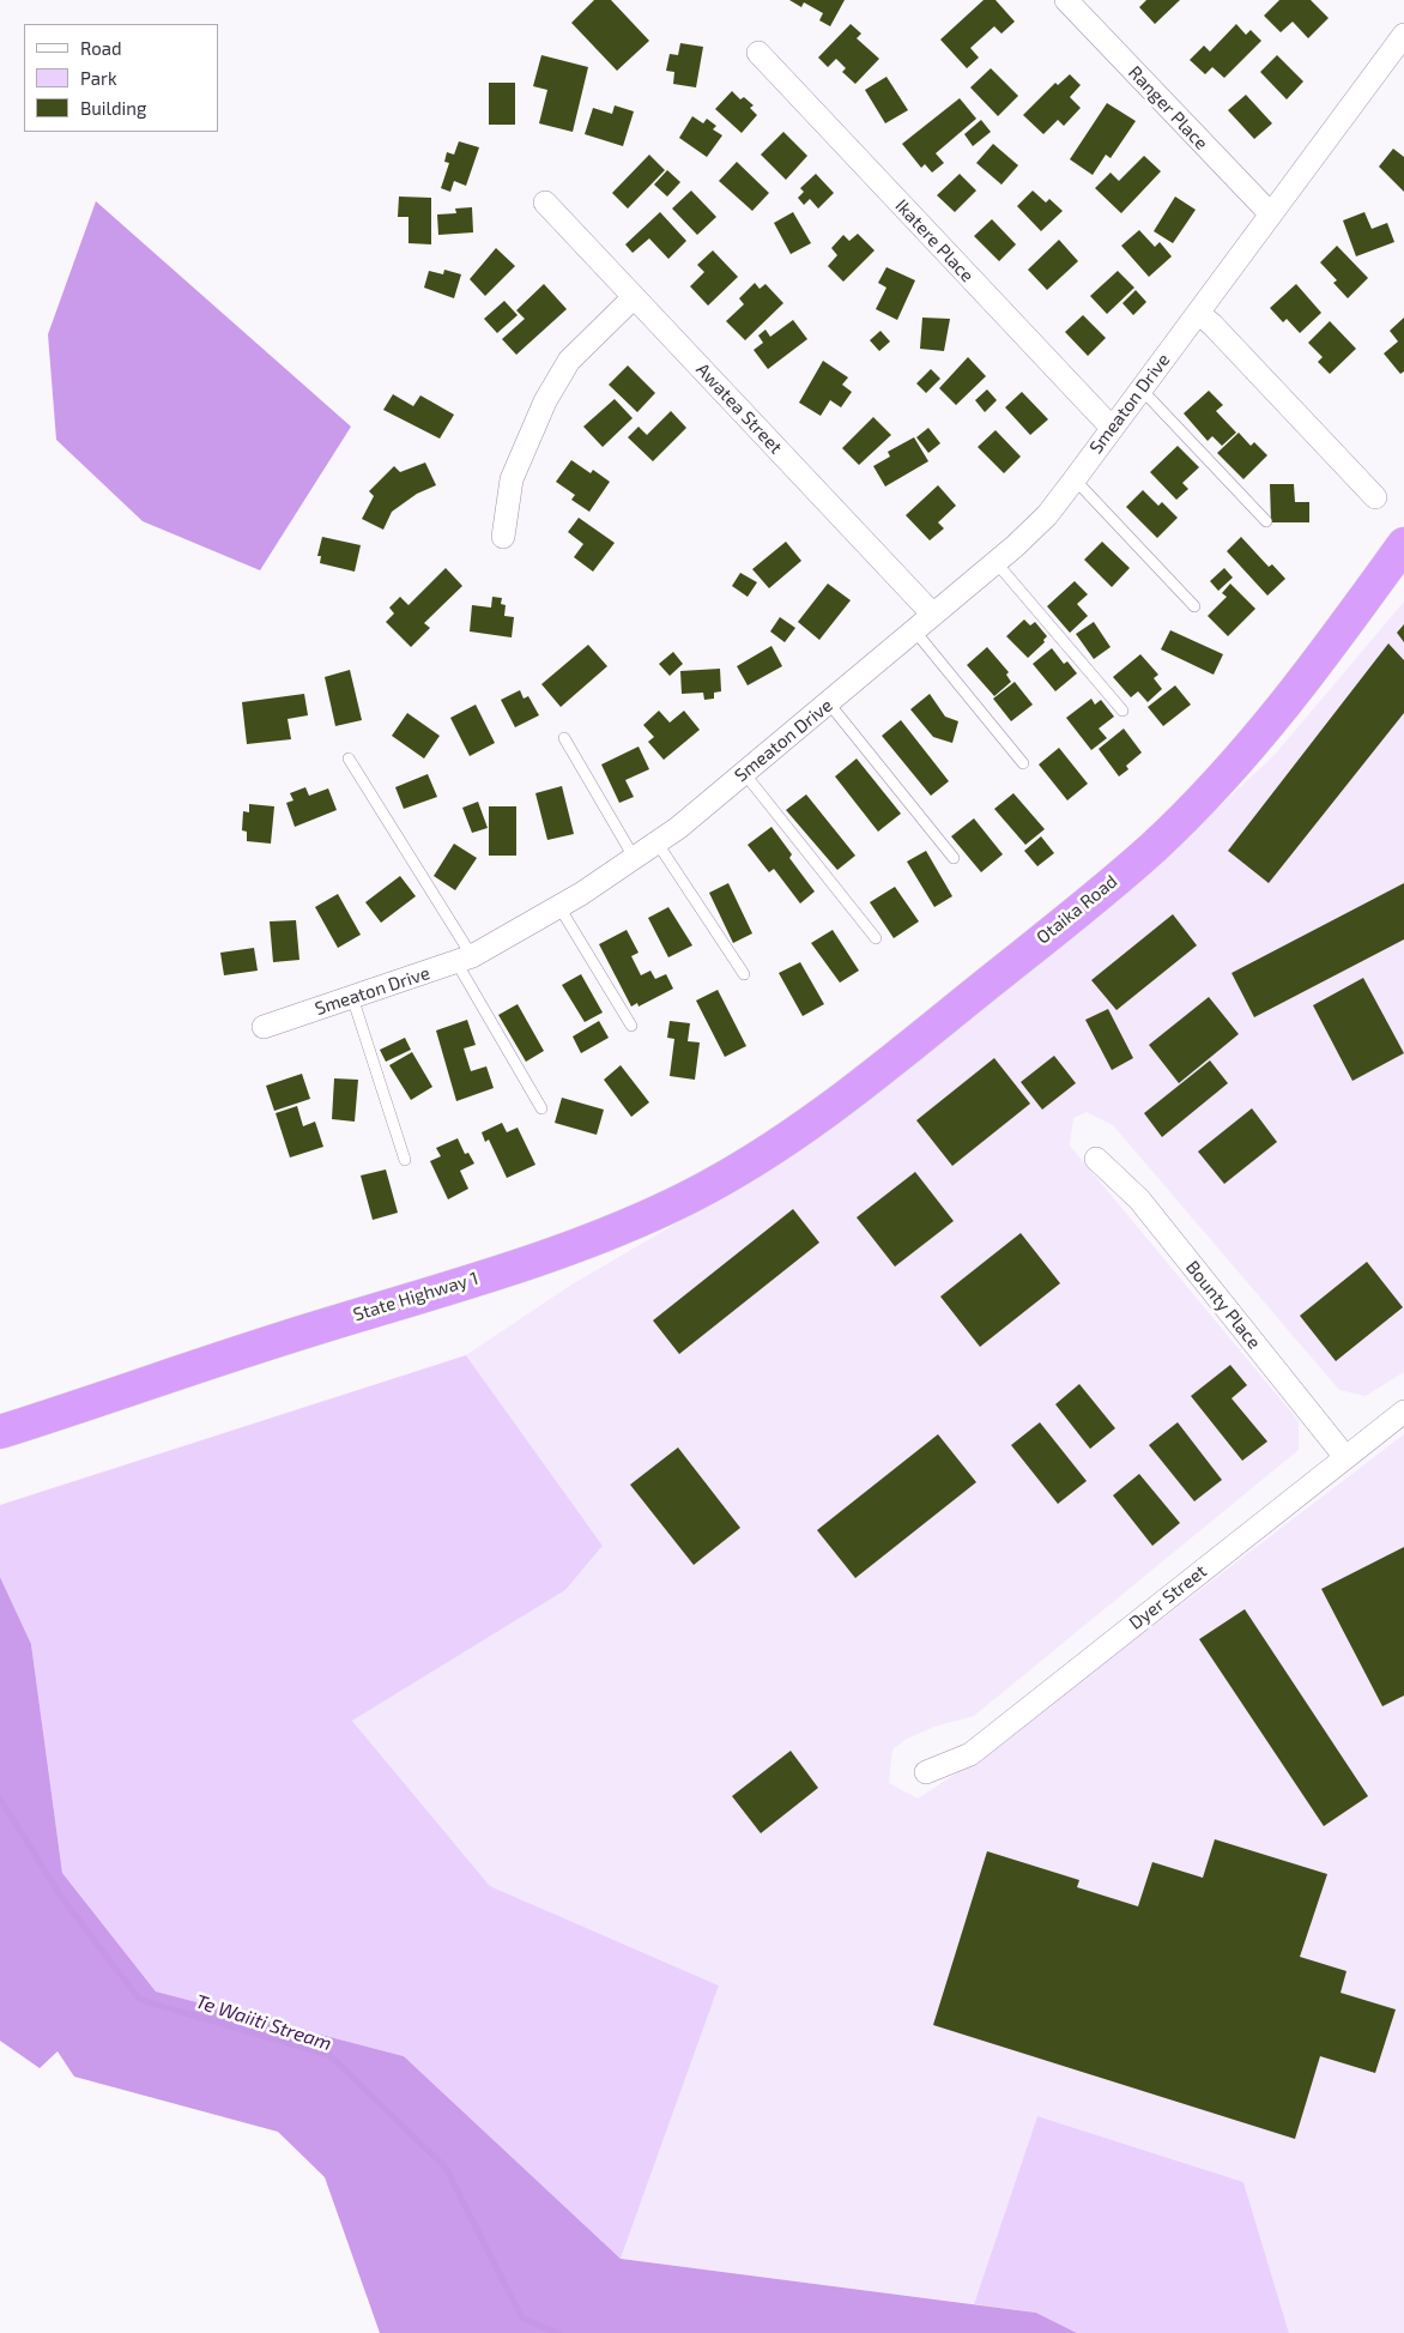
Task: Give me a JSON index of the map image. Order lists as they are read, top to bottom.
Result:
{
  "streets": {
    "highway": ["Otaika Road", "State Highway 1"],
    "street": [
      "Ranger Place",
      "Ikatere Place",
      "Smeaton Drive",
      "Awatea Street",
      "Bounty Place",
      "Dyer Street"
    ]
  },
  "crossings": [
    ["Ranger Place", "Smeaton Drive"],
    ["Ikatere Place", "Smeaton Drive"],
    ["Smeaton Drive", "Awatea Street"],
    ["Otaika Road", "State Highway 1"],
    ["Bounty Place", "Dyer Street"]
  ],
  "water": ["Te Waiiti Stream"],
  "legend": ["Road", "Park", "Building"]
}
